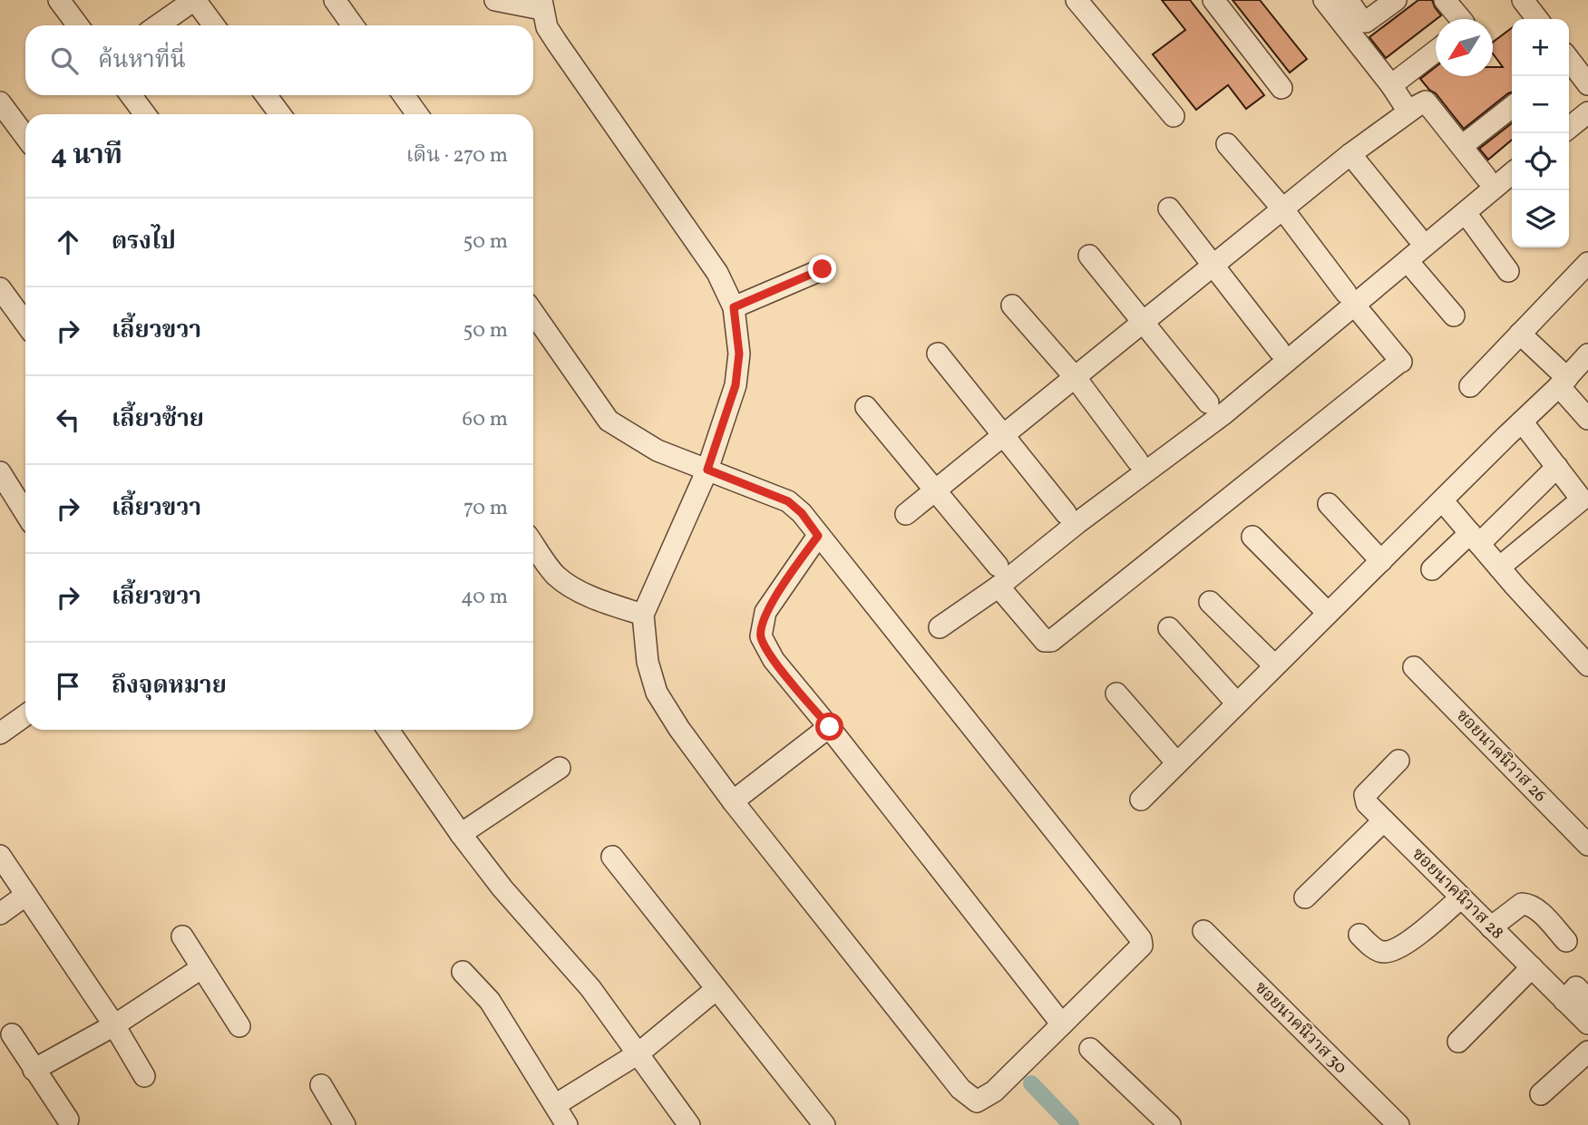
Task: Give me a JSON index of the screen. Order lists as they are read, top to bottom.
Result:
{
  "streets": {
    "street": ["ซอยนาคนิวาส 26", "ซอยนาคนิวาส 28", "ซอยนาคนิวาส 30"]
  },
  "north": "bottom left",
  "page": {
    "map_buttons": ["+", "−"],
    "search": "ค้นหาที่นี่",
    "heading": ["4 นาที", "เดิน · 270 m"],
    "list": [
      ["ตรงไป", "50 m"],
      ["เลี้ยวขวา", "50 m"],
      ["เลี้ยวซ้าย", "60 m"],
      ["เลี้ยวขวา", "70 m"],
      ["เลี้ยวขวา", "40 m"],
      "ถึงจุดหมาย"
    ]
  }
}
